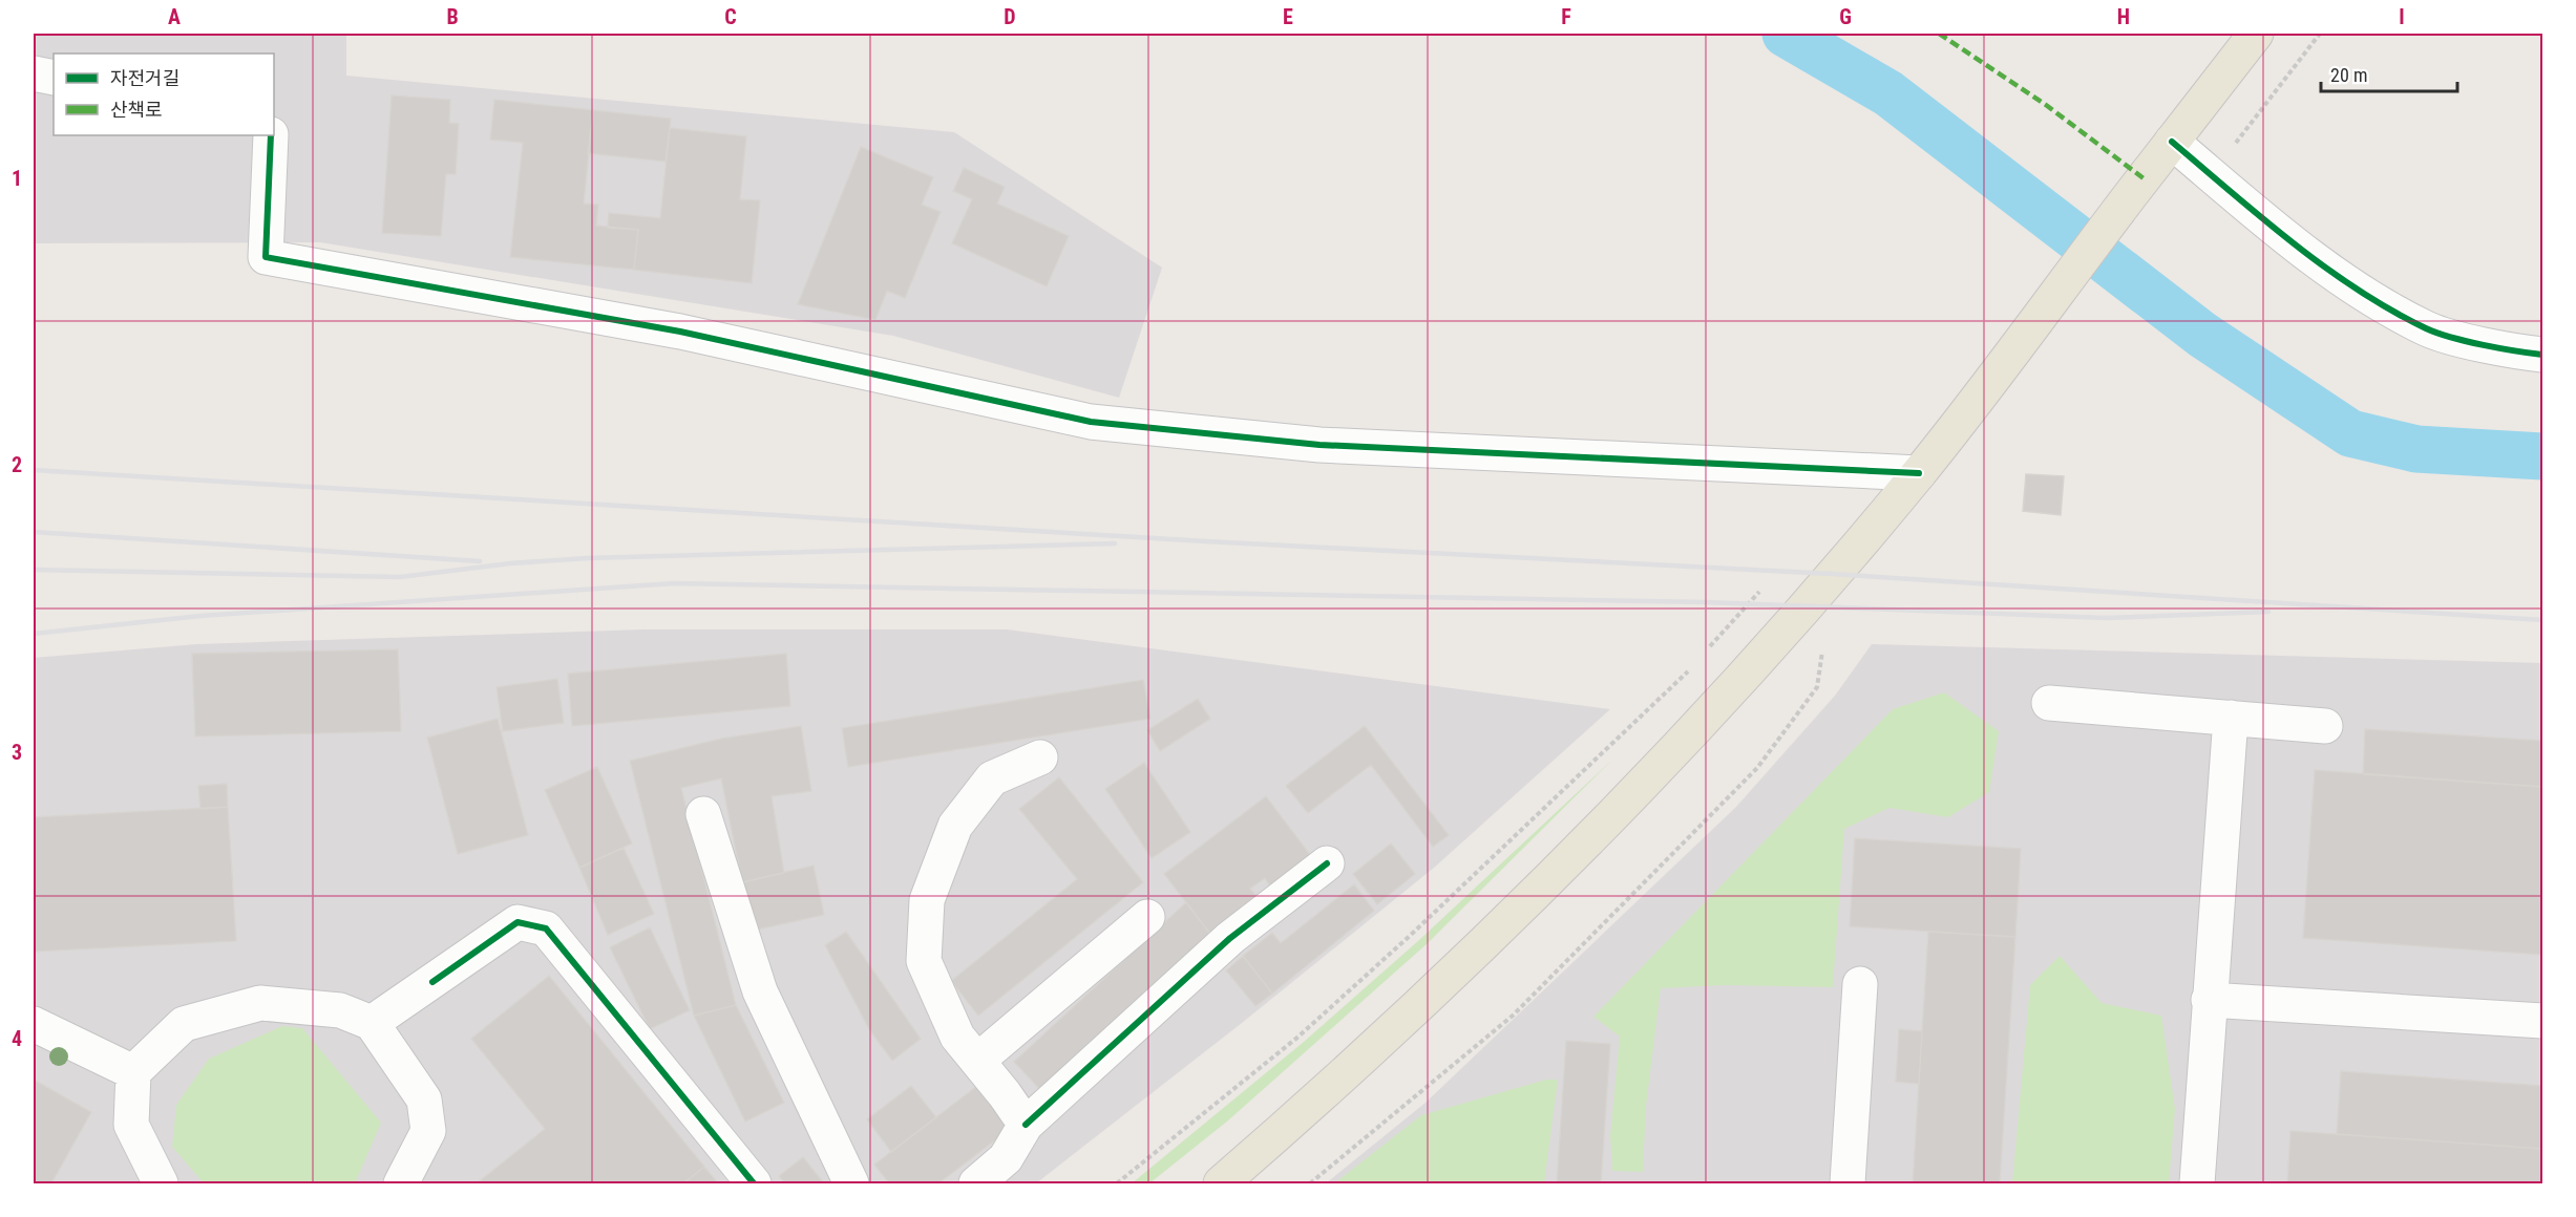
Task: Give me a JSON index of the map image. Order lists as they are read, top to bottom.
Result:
{
  "legend": ["자전거길", "산책로"],
  "scale_bar": "20 m",
  "grid": {
    "columns": [
      "A",
      "B",
      "C",
      "D",
      "E",
      "F",
      "G",
      "H",
      "I"
    ],
    "rows": [
      "1",
      "2",
      "3",
      "4"
    ]
  }
}
